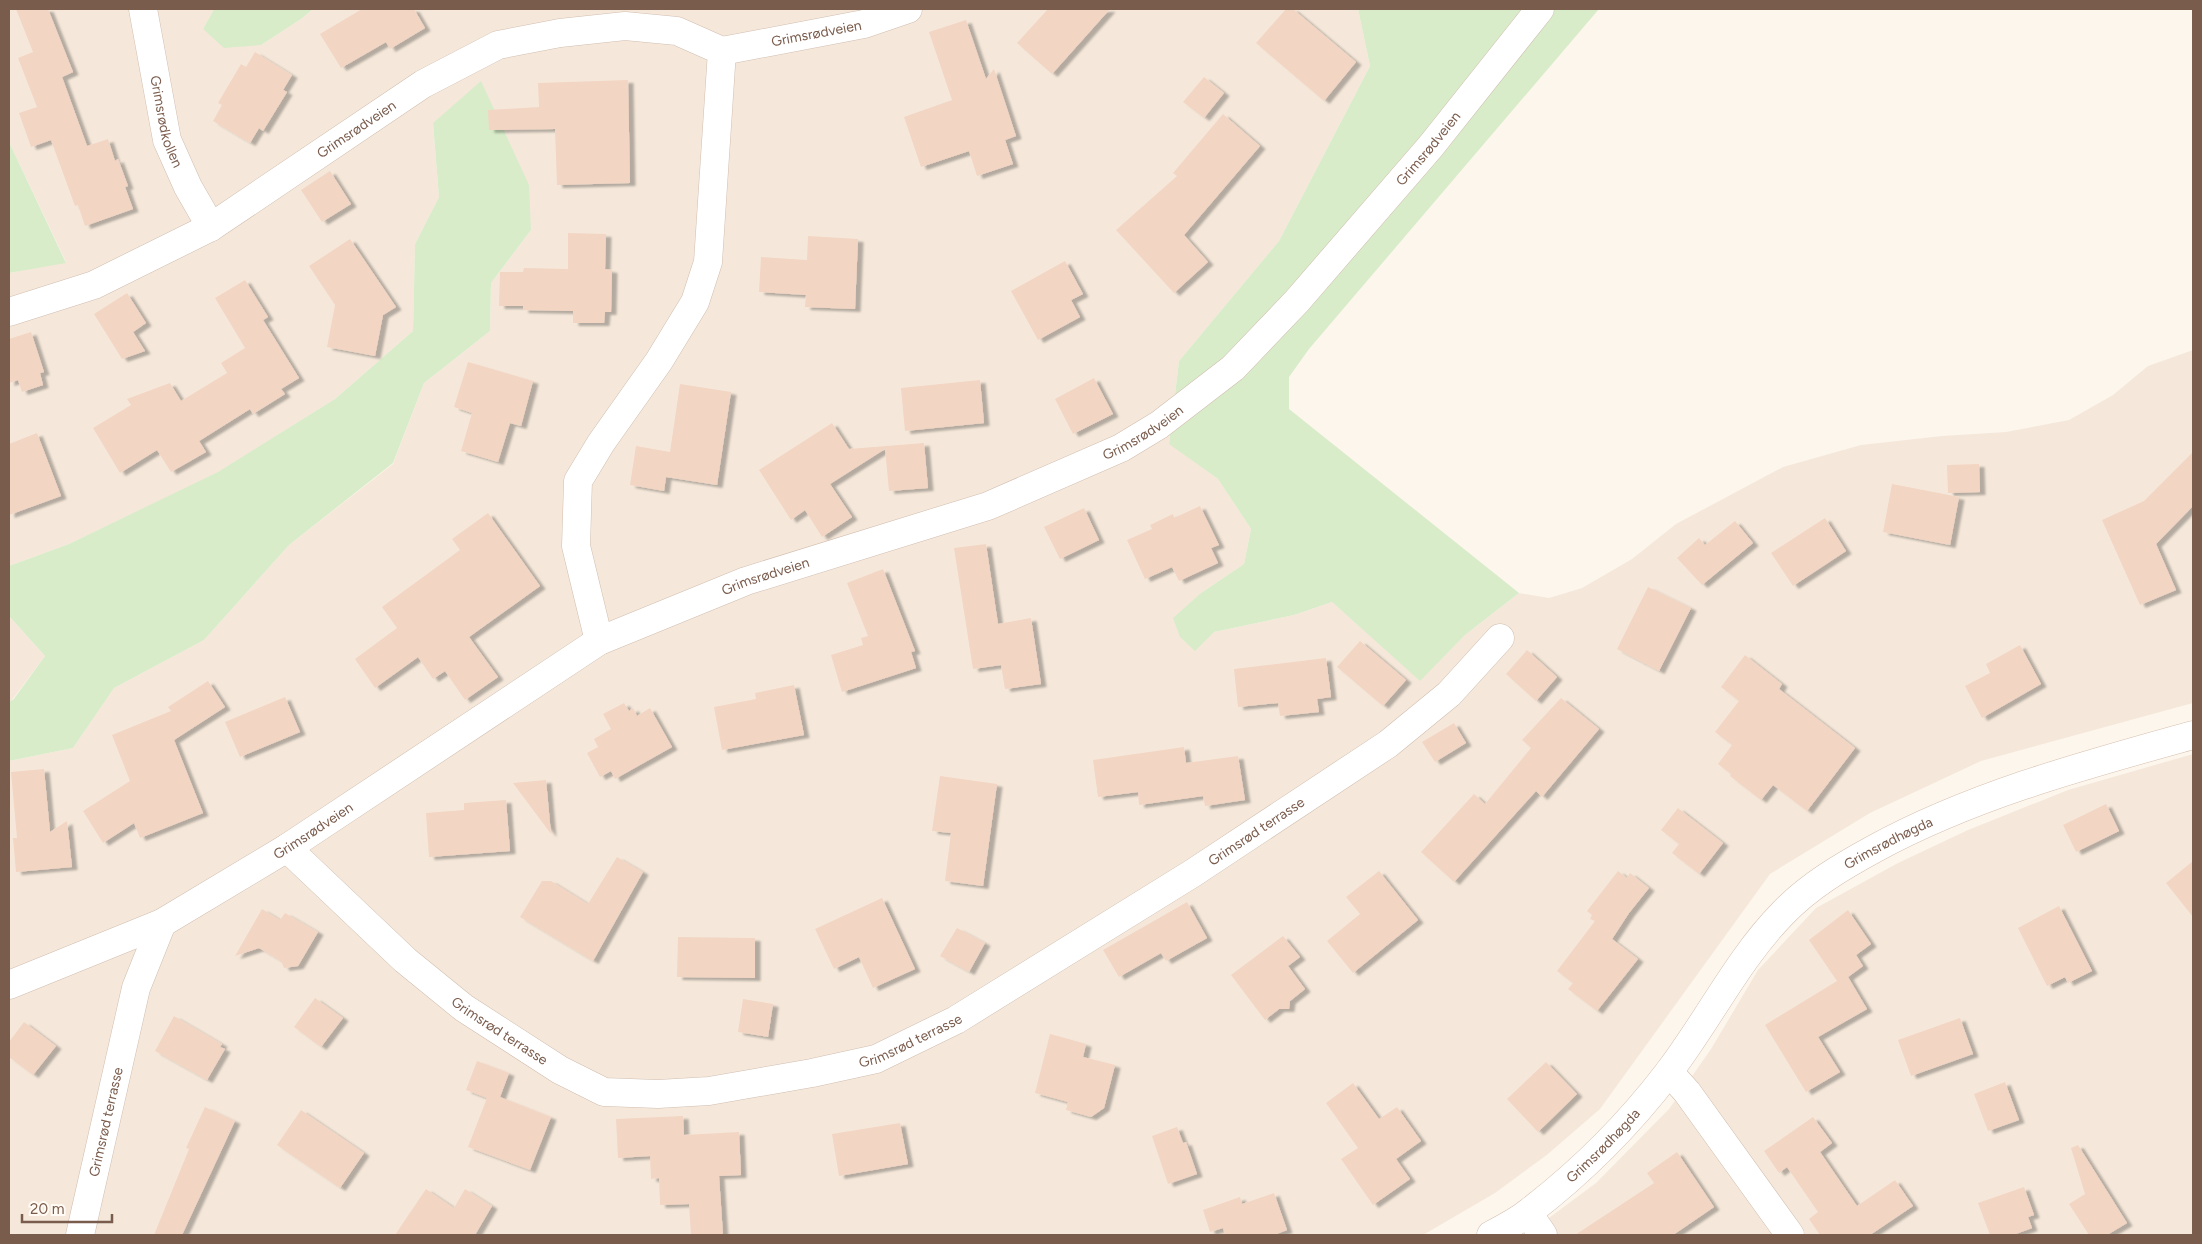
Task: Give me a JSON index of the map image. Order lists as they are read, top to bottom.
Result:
{
  "streets": {
    "street": [
      "Grimsrødveien",
      "Grimsrødkollen",
      "Grimsrød terrasse",
      "Grimsrødhøgda"
    ]
  },
  "crossings": [
    ["Grimsrødveien", "Grimsrødkollen"],
    ["Grimsrødveien", "Grimsrød terrasse"]
  ],
  "scale_bar": "20 m"
}
